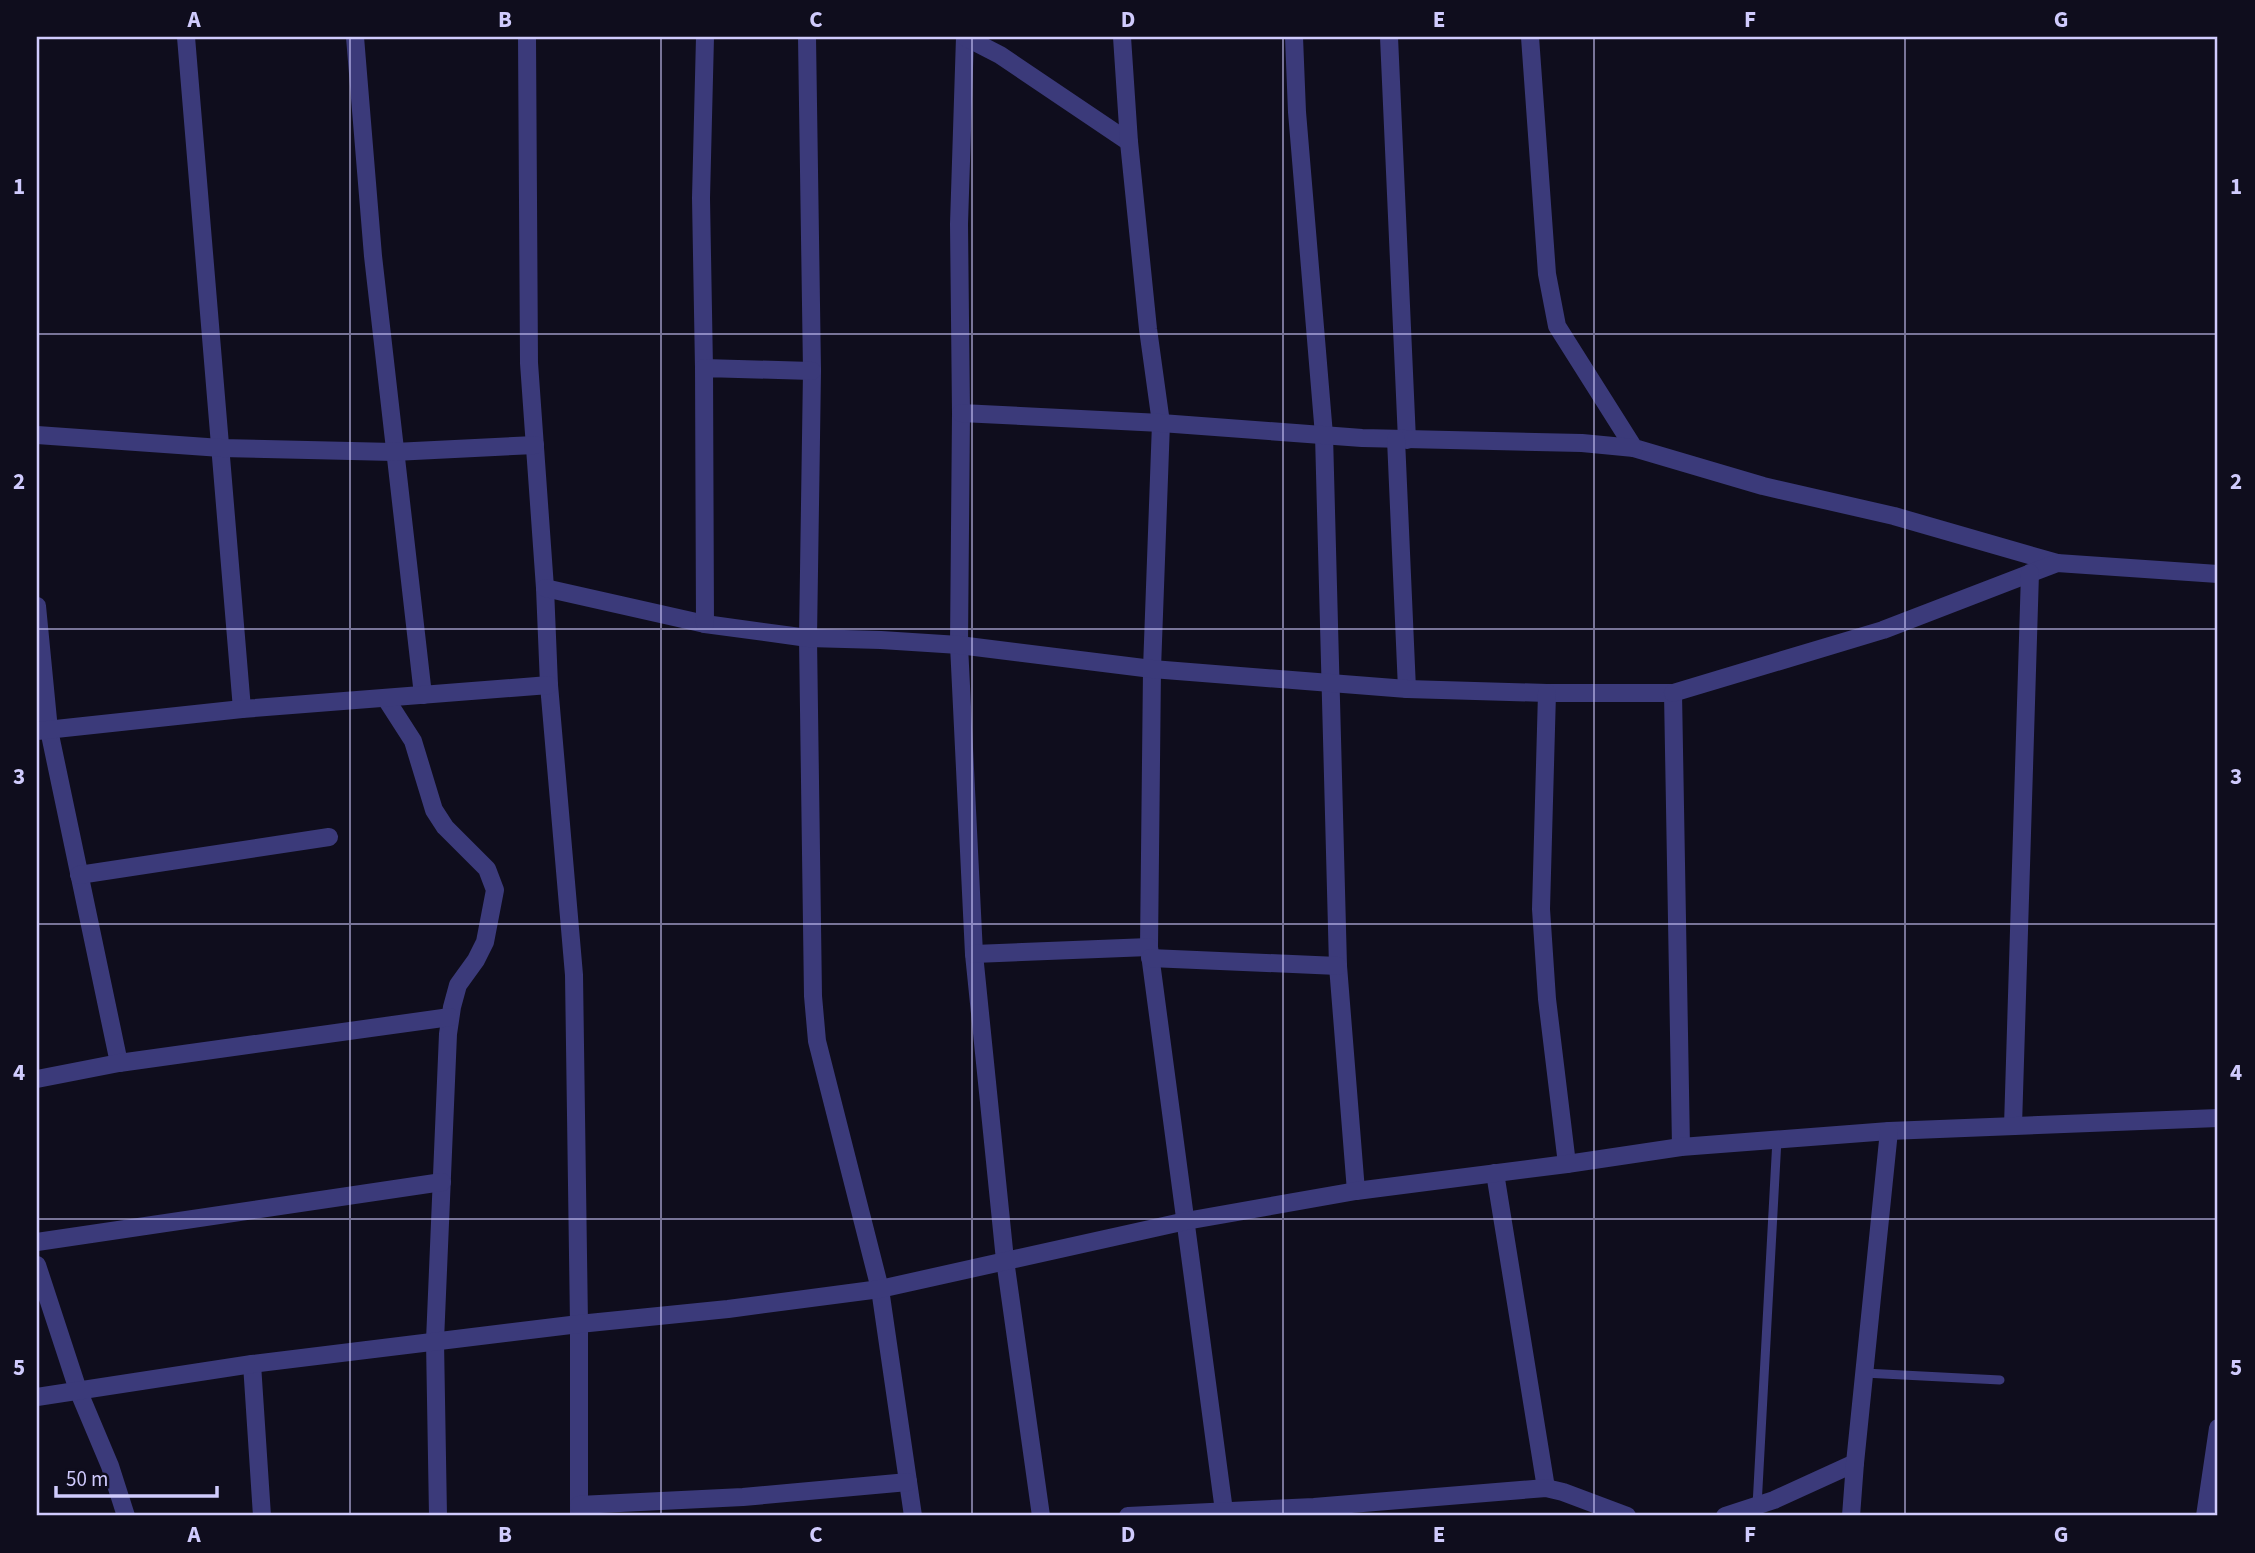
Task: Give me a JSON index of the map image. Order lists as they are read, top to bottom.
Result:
{
  "scale_bar": "50 m",
  "grid": {
    "columns": [
      "A",
      "B",
      "C",
      "D",
      "E",
      "F",
      "G"
    ],
    "rows": [
      "1",
      "2",
      "3",
      "4",
      "5"
    ]
  }
}
